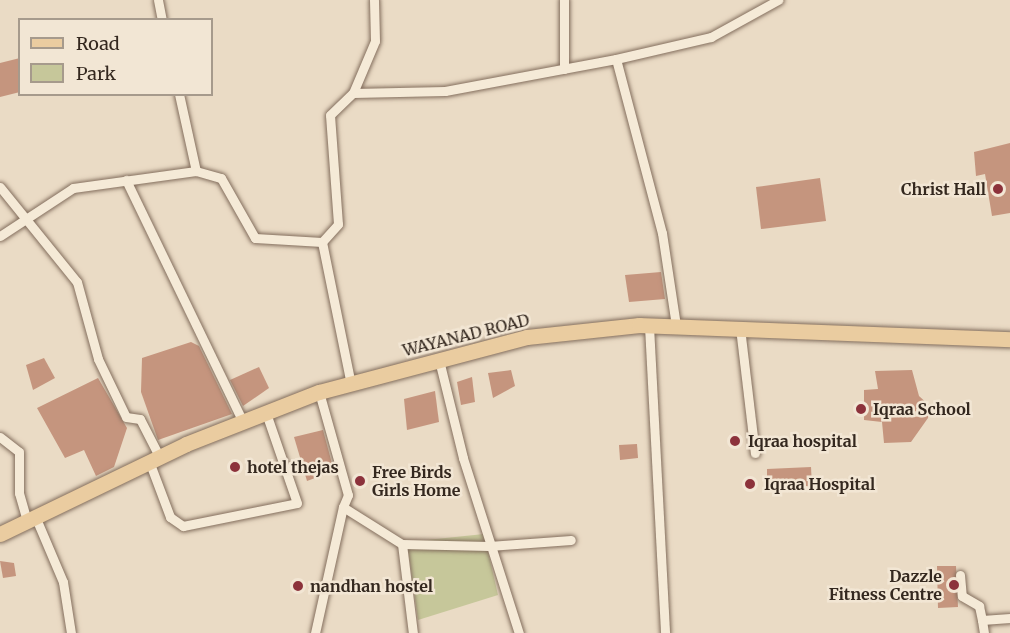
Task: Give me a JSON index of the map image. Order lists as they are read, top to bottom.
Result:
{
  "streets": {
    "main road": ["WAYANAD ROAD"]
  },
  "places": [
    "Christ Hall",
    "Iqraa School",
    "Iqraa hospital",
    "hotel thejas",
    "Free Birds Girls Home",
    "Iqraa Hospital",
    "Dazzle Fitness Centre",
    "nandhan hostel"
  ],
  "legend": ["Road", "Park"]
}
